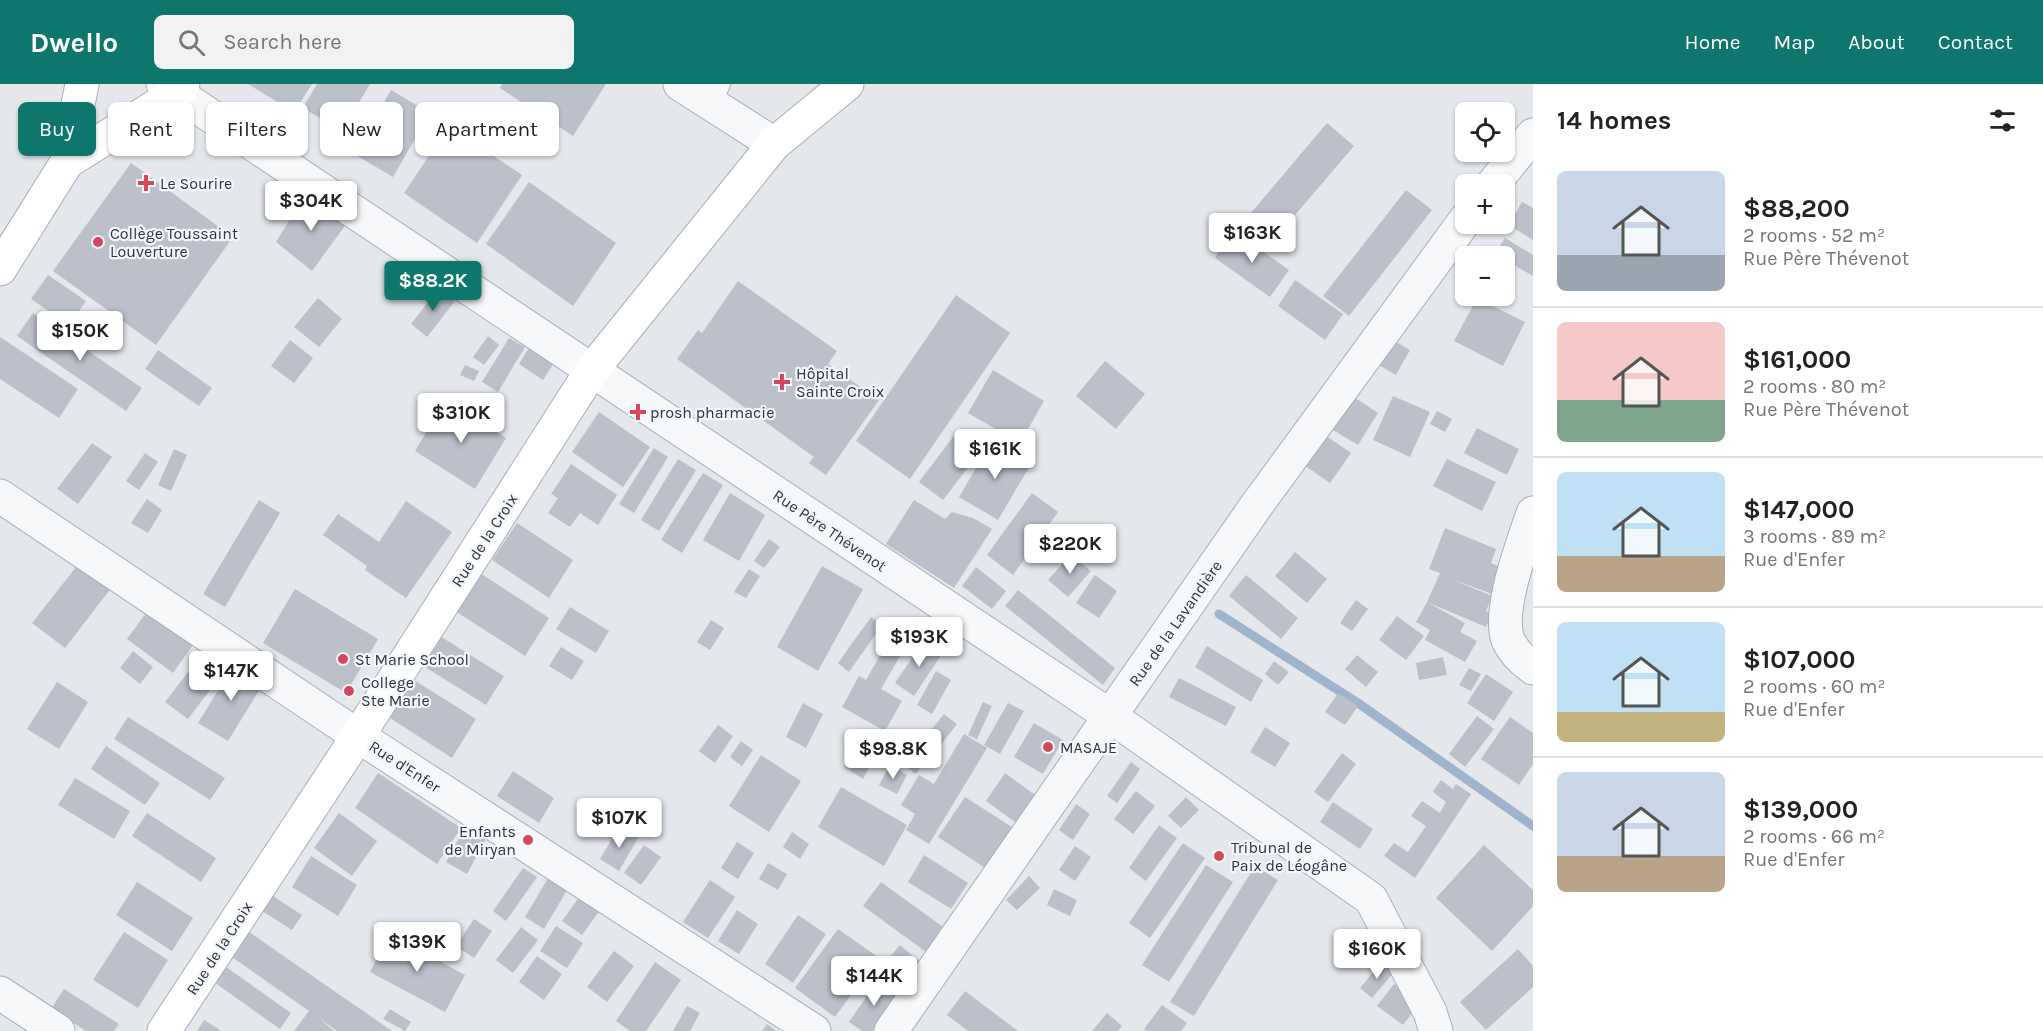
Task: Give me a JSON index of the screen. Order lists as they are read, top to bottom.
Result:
{
  "streets": {
    "street": [
      "Rue Père Thévenot",
      "Rue de la Croix",
      "Rue de la Lavandière",
      "Rue d'Enfer"
    ]
  },
  "crossings": [
    ["Rue Père Thévenot", "Rue de la Croix"],
    ["Rue Père Thévenot", "Rue de la Lavandière"],
    ["Rue de la Croix", "Rue d'Enfer"]
  ],
  "places": {
    "health": ["Le Sourire", "Hôpital Sainte Croix", "prosh pharmacie"],
    "other": [
      "Collège Toussaint Louverture",
      "St Marie School",
      "College Ste Marie",
      "MASAJE",
      "Enfants de Miryan",
      "Tribunal de Paix de Léogâne"
    ]
  },
  "page": {
    "header": "Dwello",
    "search": "Search here",
    "nav": [
      "Home",
      "Map",
      "About",
      "Contact"
    ],
    "heading": "14 homes",
    "map_buttons": ["+", "−"],
    "chip": [
      "Buy",
      "Rent",
      "Filters",
      "New",
      "Apartment"
    ],
    "list": [
      {
        "name": "$88,200",
        "note": "2 rooms · 52 m² · Rue Père Thévenot"
      },
      {
        "name": "$161,000",
        "note": "2 rooms · 80 m² · Rue Père Thévenot"
      },
      {
        "name": "$147,000",
        "note": "3 rooms · 89 m² · Rue d'Enfer"
      },
      {
        "name": "$107,000",
        "note": "2 rooms · 60 m² · Rue d'Enfer"
      },
      {
        "name": "$139,000",
        "note": "2 rooms · 66 m² · Rue d'Enfer"
      }
    ],
    "price": [
      "$304K",
      "$163K",
      "$88.2K",
      "$150K",
      "$310K",
      "$161K",
      "$220K",
      "$193K",
      "$147K",
      "$98.8K",
      "$107K",
      "$139K",
      "$160K",
      "$144K"
    ]
  }
}
